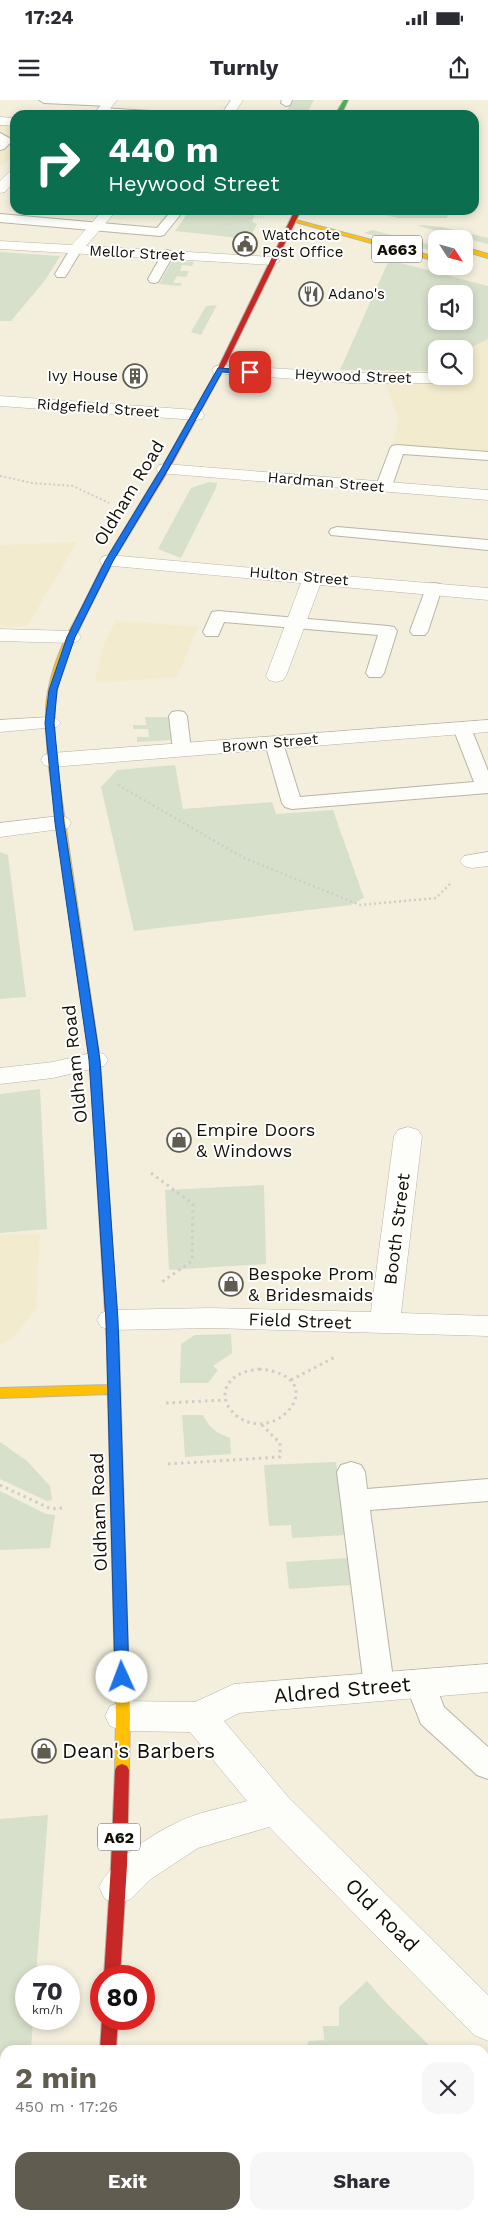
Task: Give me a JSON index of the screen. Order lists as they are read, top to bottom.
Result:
{
  "streets": {
    "main road": ["A663", "Oldham Road", "A62"],
    "street": [
      "Mellor Street",
      "Heywood Street",
      "Ridgefield Street",
      "Hardman Street",
      "Hulton Street",
      "Brown Street",
      "Booth Street",
      "Field Street",
      "Aldred Street",
      "Old Road"
    ]
  },
  "crossings": [
    ["A663", "Oldham Road"],
    ["Mellor Street", "Oldham Road"],
    ["Heywood Street", "Oldham Road"],
    ["Ridgefield Street", "Oldham Road"],
    ["Hardman Street", "Oldham Road"],
    ["Oldham Road", "Hulton Street"],
    ["Oldham Road", "Brown Street"],
    ["Oldham Road", "Field Street"],
    ["Booth Street", "Field Street"],
    ["Aldred Street", "Old Road"]
  ],
  "places": {
    "public building": ["Watchcote Post Office"],
    "restaurant": ["Adano's"],
    "building": ["Ivy House"],
    "shop": ["Empire Doors & Windows", "Bespoke Prom & Bridesmaids", "Dean's Barbers"]
  },
  "north": "bottom right",
  "page": {
    "status": "17:24",
    "header": "Turnly",
    "turn": ["440 m", "Heywood Street"],
    "speed": "70 km/h",
    "limit": "80",
    "heading": ["2 min", "450 m · 17:26"],
    "buttons": ["Exit", "Share"]
  }
}
